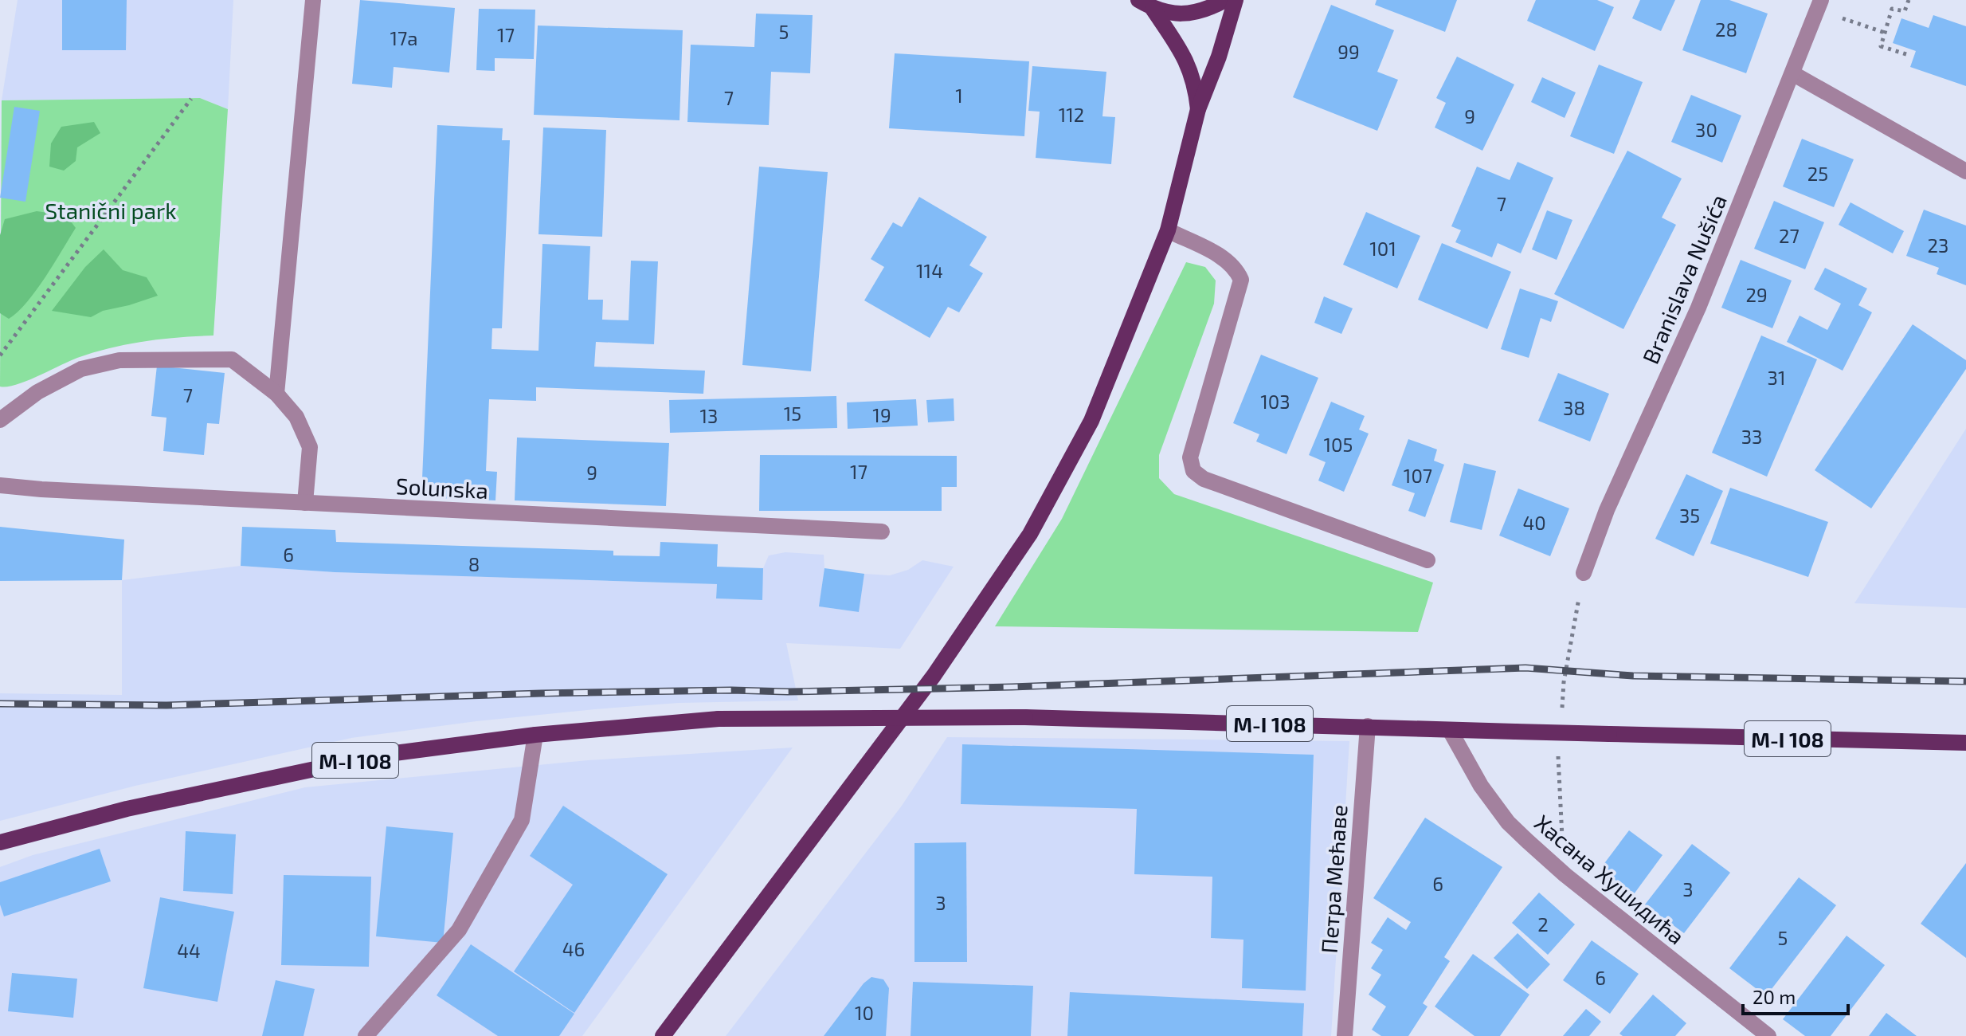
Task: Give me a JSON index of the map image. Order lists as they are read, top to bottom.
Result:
{
  "streets": {
    "main road": ["M-I 108"],
    "street": [
      "Branislava Nušića",
      "Solunska",
      "Петра Мећаве",
      "Хасана Хушидића"
    ]
  },
  "crossings": [
    ["M-I 108", "Петра Мећаве"],
    ["M-I 108", "Хасана Хушидића"]
  ],
  "parks": ["Stanični park"],
  "house_numbers": [
    "28",
    "5",
    "17",
    "17a",
    "99",
    "1",
    "7",
    "112",
    "9",
    "30",
    "25",
    "7",
    "27",
    "23",
    "101",
    "114",
    "29",
    "31",
    "7",
    "103",
    "38",
    "15",
    "19",
    "13",
    "33",
    "105",
    "17",
    "9",
    "107",
    "35",
    "40",
    "6",
    "8",
    "6",
    "3",
    "3",
    "2",
    "5",
    "46",
    "44",
    "6",
    "10"
  ],
  "scale_bar": "20 m"
}
